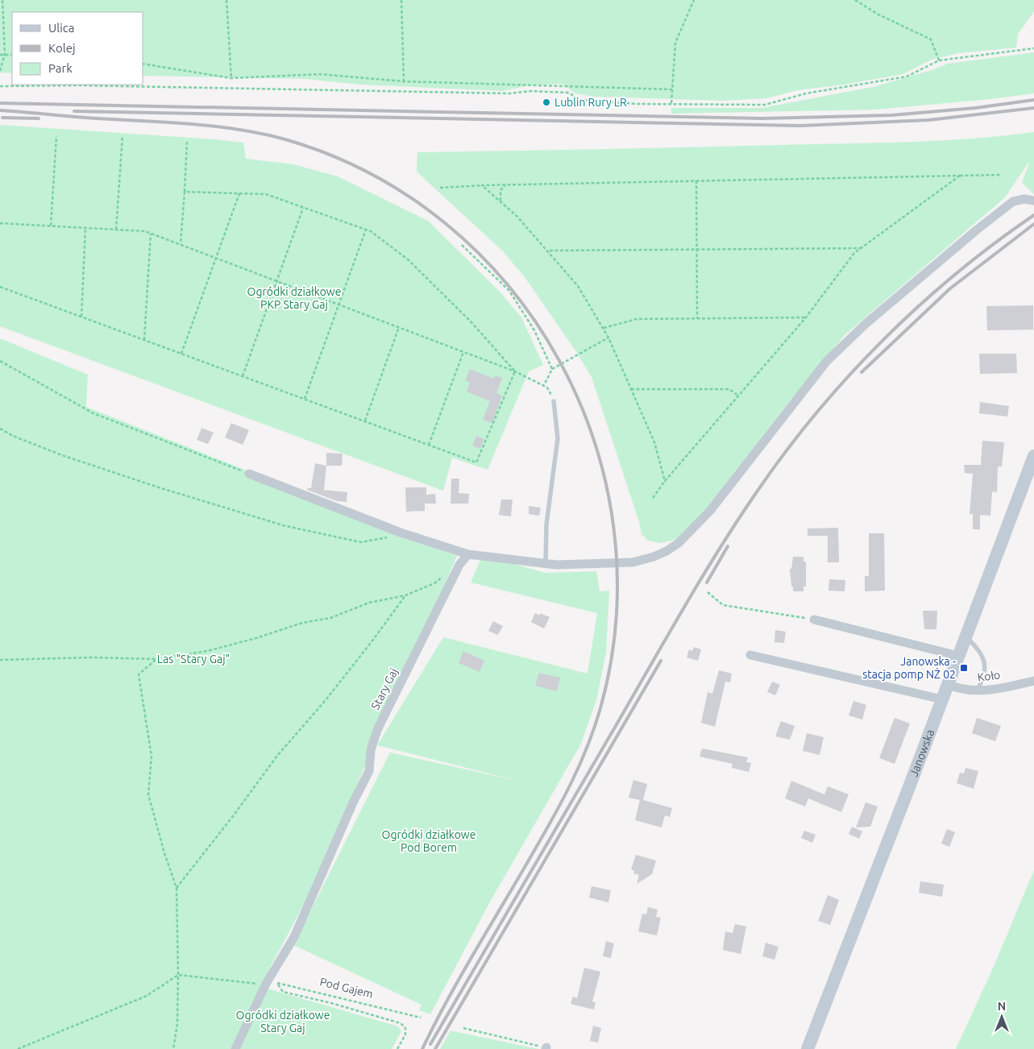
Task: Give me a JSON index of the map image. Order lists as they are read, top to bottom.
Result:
{
  "streets": {
    "street": ["Koło", "Stary Gaj", "Janowska"],
    "path": ["Pod Gajem"]
  },
  "crossings": [
    ["Koło", "Janowska"],
    ["Stary Gaj", "Pod Gajem"]
  ],
  "parks": [
    "Ogródki działkowe PKP Stary Gaj",
    "Las \"Stary Gaj\"",
    "Ogródki działkowe Pod Borem",
    "Ogródki działkowe Stary Gaj"
  ],
  "places": {
    "other": ["Lublin Rury LR"],
    "transit": ["Janowska - stacja pomp NŻ 02"]
  },
  "legend": ["Ulica", "Kolej", "Park"],
  "north": "top"
}
